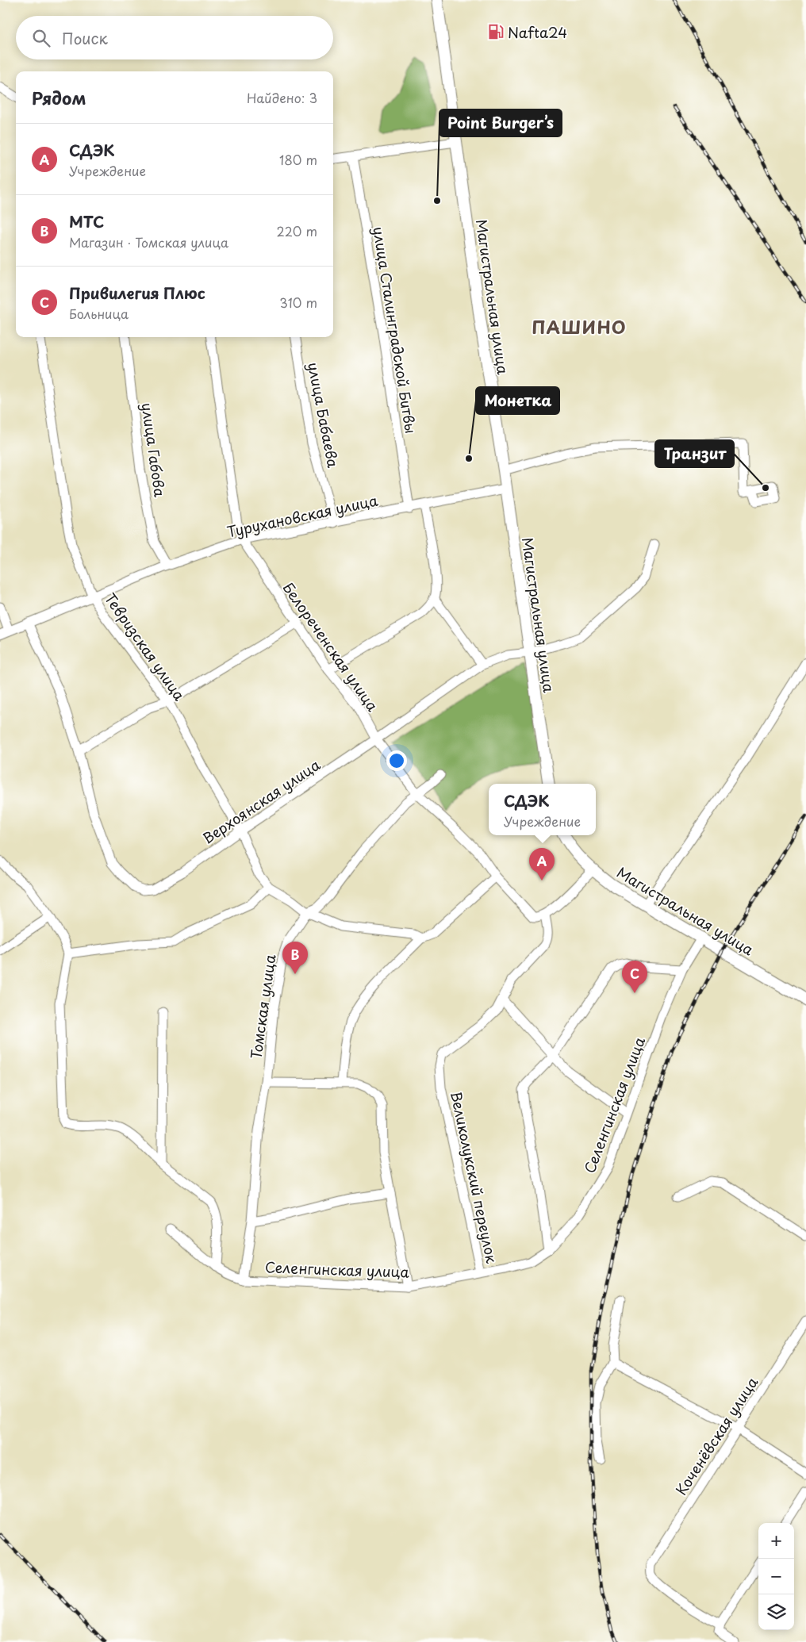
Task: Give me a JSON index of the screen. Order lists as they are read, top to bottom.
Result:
{
  "streets": {
    "main road": ["Магистральная улица"],
    "street": [
      "улица Сталинградской Битвы",
      "улица Бабаева",
      "улица Габова",
      "Турухановская улица",
      "Тевризская улица",
      "Белореченская улица",
      "Верхоянская улица",
      "Томская улица",
      "Селенгинская улица",
      "Великолукский переулок",
      "Коченёвская улица"
    ]
  },
  "crossings": [
    ["Магистральная улица", "Турухановская улица"],
    ["Магистральная улица", "Верхоянская улица"],
    ["Магистральная улица", "Селенгинская улица"],
    ["улица Сталинградской Битвы", "Турухановская улица"],
    ["улица Бабаева", "Турухановская улица"],
    ["улица Габова", "Турухановская улица"],
    ["Турухановская улица", "Тевризская улица"],
    ["Турухановская улица", "Белореченская улица"],
    ["Турухановская улица", "Верхоянская улица"],
    ["Тевризская улица", "Верхоянская улица"],
    ["Тевризская улица", "Томская улица"],
    ["Белореченская улица", "Верхоянская улица"],
    ["Белореченская улица", "Томская улица"],
    ["Томская улица", "Селенгинская улица"],
    ["Селенгинская улица", "Великолукский переулок"]
  ],
  "districts": ["ПАШИНО"],
  "places": {
    "fuel station": ["Nafta24"],
    "other": ["Point Burger’s", "Монетка", "Транзит"]
  },
  "page": {
    "search": "Поиск",
    "heading": ["Рядом", "Найдено: 3"],
    "list": [
      {
        "mark": "A",
        "name": "СДЭК",
        "note": "Учреждение",
        "value": "180 m"
      },
      {
        "mark": "B",
        "name": "МТС",
        "note": "Магазин · Томская улица",
        "value": "220 m"
      },
      {
        "mark": "C",
        "name": "Привилегия Плюс",
        "note": "Больница",
        "value": "310 m"
      }
    ],
    "popup": ["СДЭК", "Учреждение"],
    "pins": ["A", "B", "C"],
    "map_buttons": ["+", "−"]
  }
}
